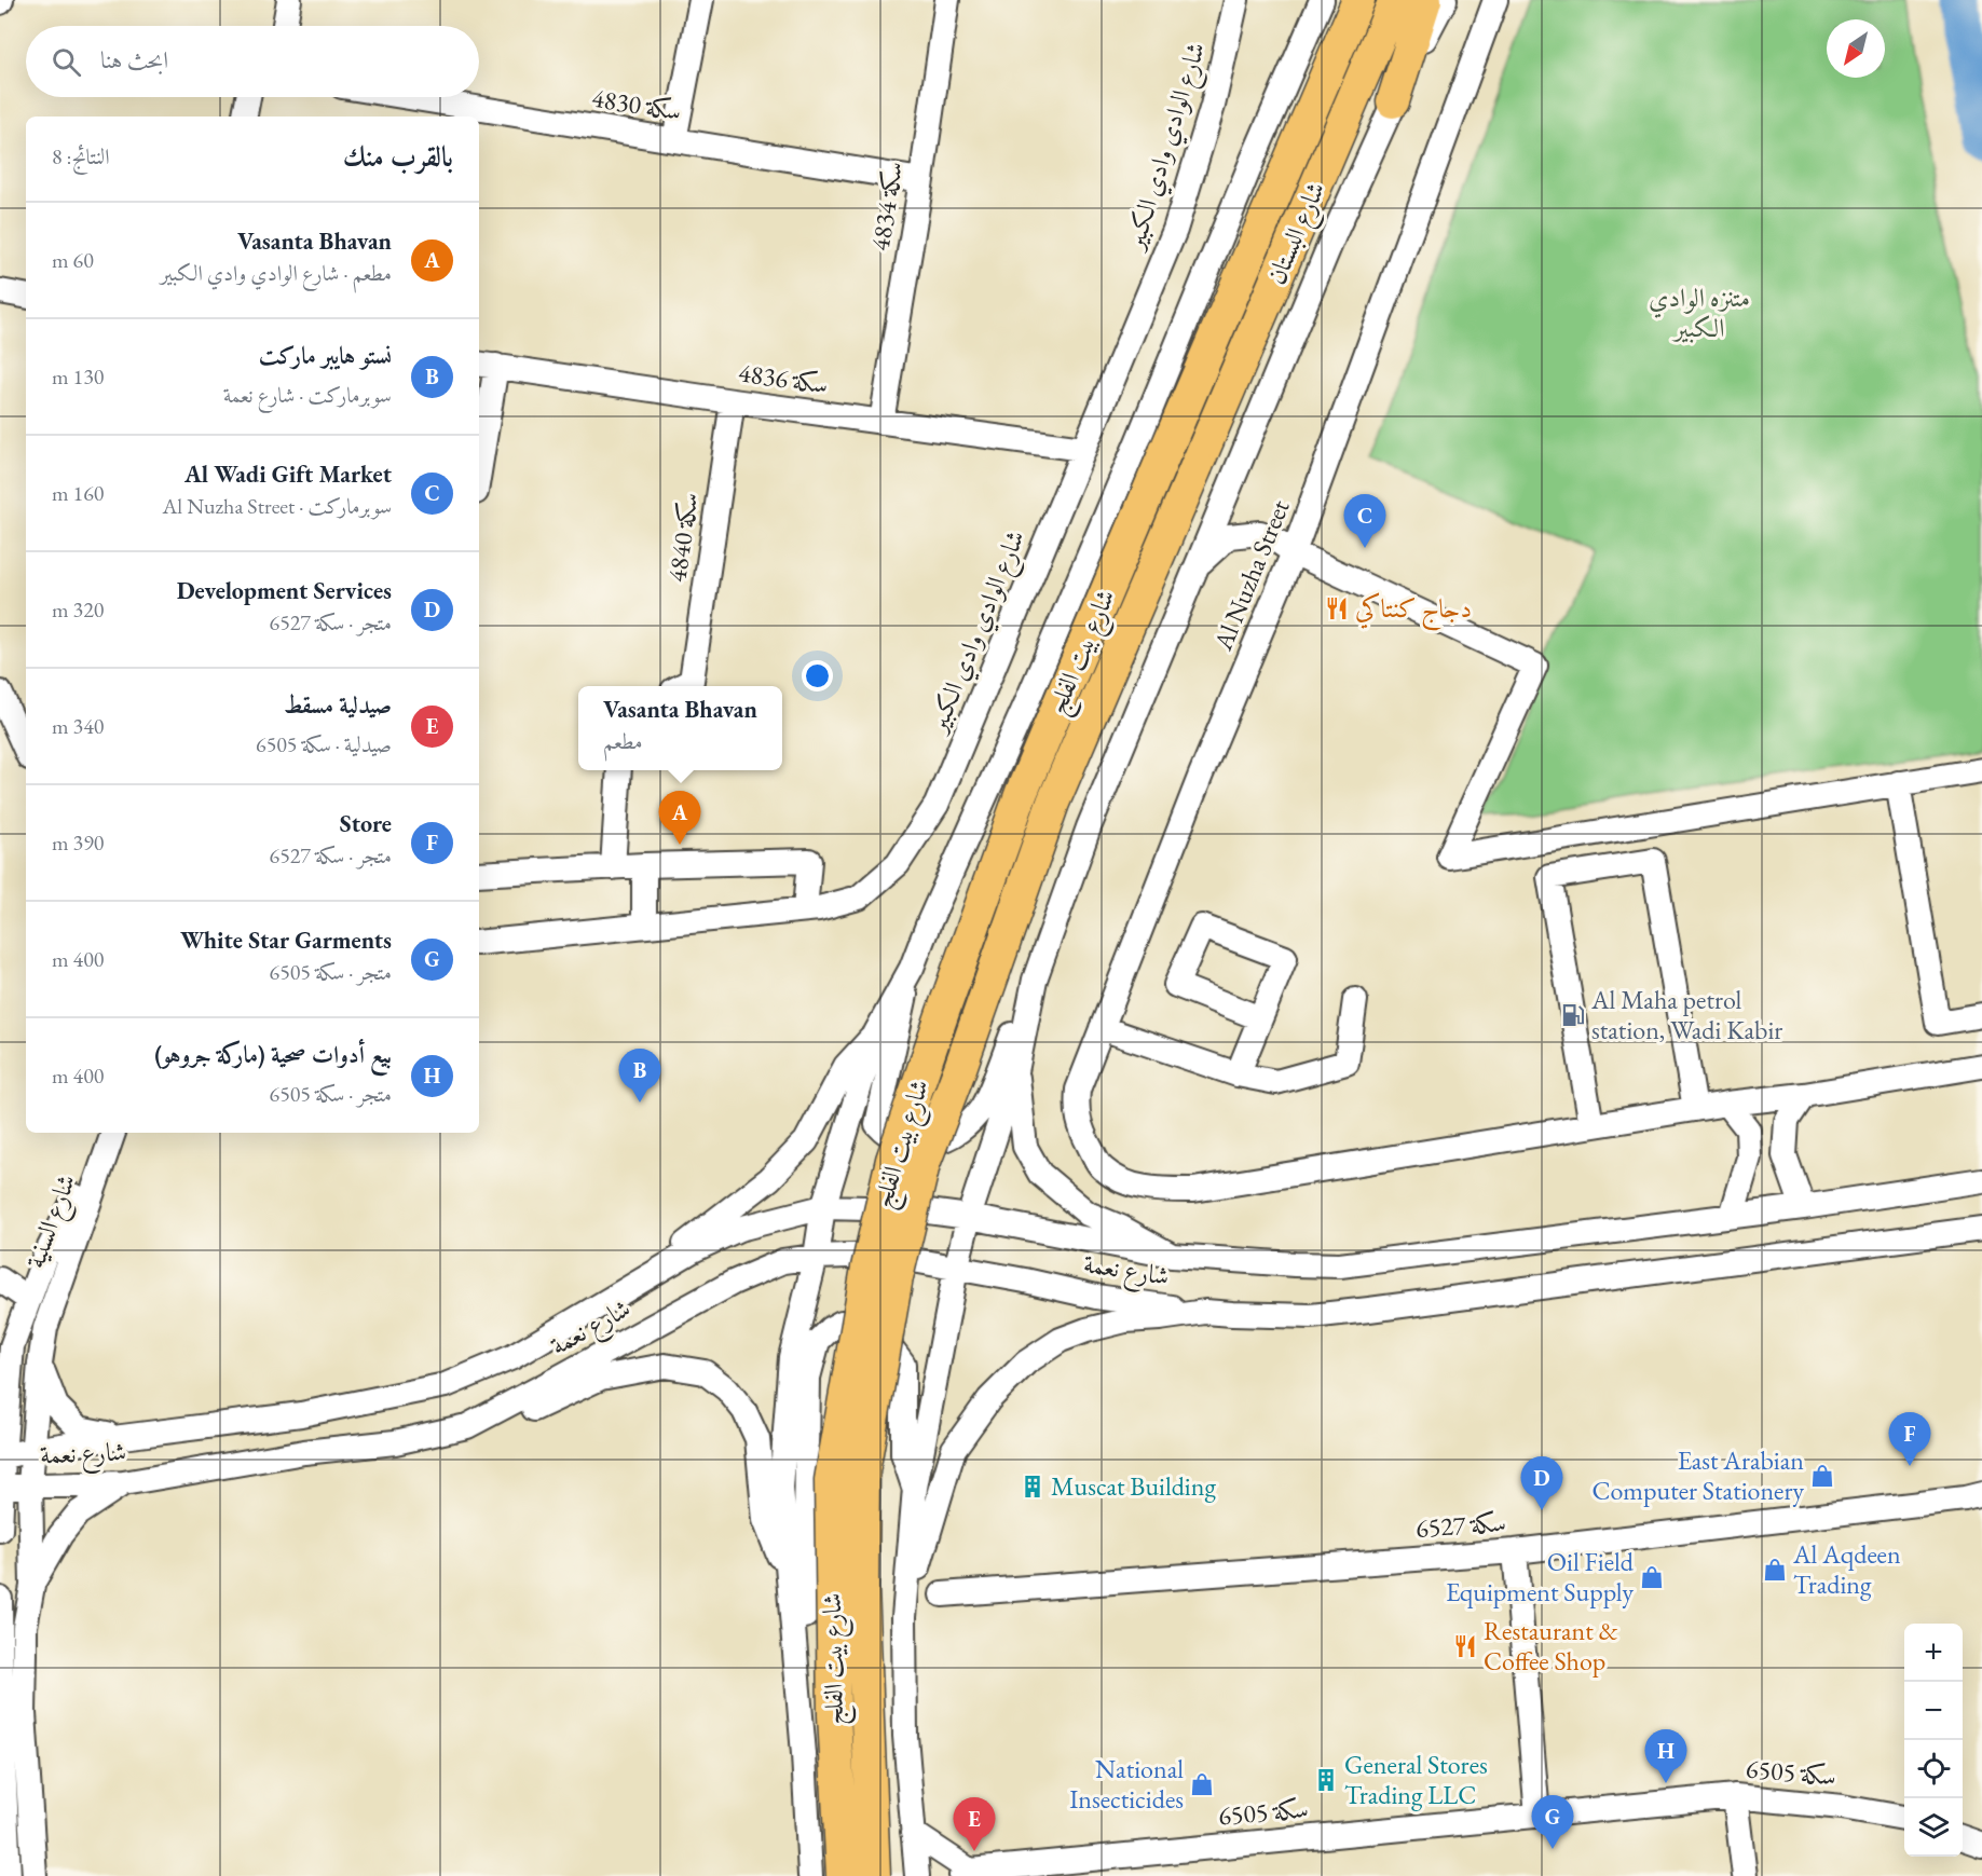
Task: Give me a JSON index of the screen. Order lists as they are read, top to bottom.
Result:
{
  "streets": {
    "main road": ["شارع البستان", "شارع بيت الفلج"],
    "street": [
      "سكة 4830",
      "شارع الوادي وادي الكبير",
      "سكة 4834",
      "سكة 4836",
      "سكة 4840",
      "Al Nuzha Street",
      "شارع السنية",
      "شارع نعمة",
      "سكة 6527",
      "سكة 6505"
    ]
  },
  "crossings": [
    ["سكة 4830", "سكة 4834"],
    ["شارع الوادي وادي الكبير", "سكة 4836"],
    ["سكة 4834", "سكة 4836"],
    ["شارع البستان", "شارع بيت الفلج"],
    ["سكة 4836", "سكة 4840"],
    ["شارع السنية", "شارع نعمة"]
  ],
  "parks": ["متنزه الوادي الكبير"],
  "places": {
    "restaurant": ["دجاج كنتاكي", "Restaurant & Coffee Shop"],
    "fuel station": ["Al Maha petrol station, Wadi Kabir"],
    "shop": [
      "East Arabian Computer Stationery",
      "Al Aqdeen Trading",
      "Oil Field Equipment Supply",
      "National Insecticides"
    ],
    "building": ["Muscat Building", "General Stores Trading LLC"]
  },
  "north": "bottom left",
  "page": {
    "search": "ابحث هنا",
    "heading": ["بالقرب منك", "النتائج: 8"],
    "list": [
      {
        "mark": "A",
        "name": "Vasanta Bhavan",
        "note": "مطعم · شارع الوادي وادي الكبير",
        "value": "60 m"
      },
      {
        "mark": "B",
        "name": "نستو هايبر ماركت",
        "note": "سوبرماركت · شارع نعمة",
        "value": "130 m"
      },
      {
        "mark": "C",
        "name": "Al Wadi Gift Market",
        "note": "سوبرماركت · Al Nuzha Street",
        "value": "160 m"
      },
      {
        "mark": "D",
        "name": "Development Services",
        "note": "متجر · سكة 6527",
        "value": "320 m"
      },
      {
        "mark": "E",
        "name": "صيدلية مسقط",
        "note": "صيدلية · سكة 6505",
        "value": "340 m"
      },
      {
        "mark": "F",
        "name": "Store",
        "note": "متجر · سكة 6527",
        "value": "390 m"
      },
      {
        "mark": "G",
        "name": "White Star Garments",
        "note": "متجر · سكة 6505",
        "value": "400 m"
      },
      {
        "mark": "H",
        "name": "بيع أدوات صحية (ماركة جروهو)",
        "note": "متجر · سكة 6505",
        "value": "400 m"
      }
    ],
    "pins": [
      "C",
      "A",
      "B",
      "F",
      "D",
      "H",
      "G",
      "E"
    ],
    "popup": ["Vasanta Bhavan", "مطعم"],
    "map_buttons": ["+", "−"]
  }
}
